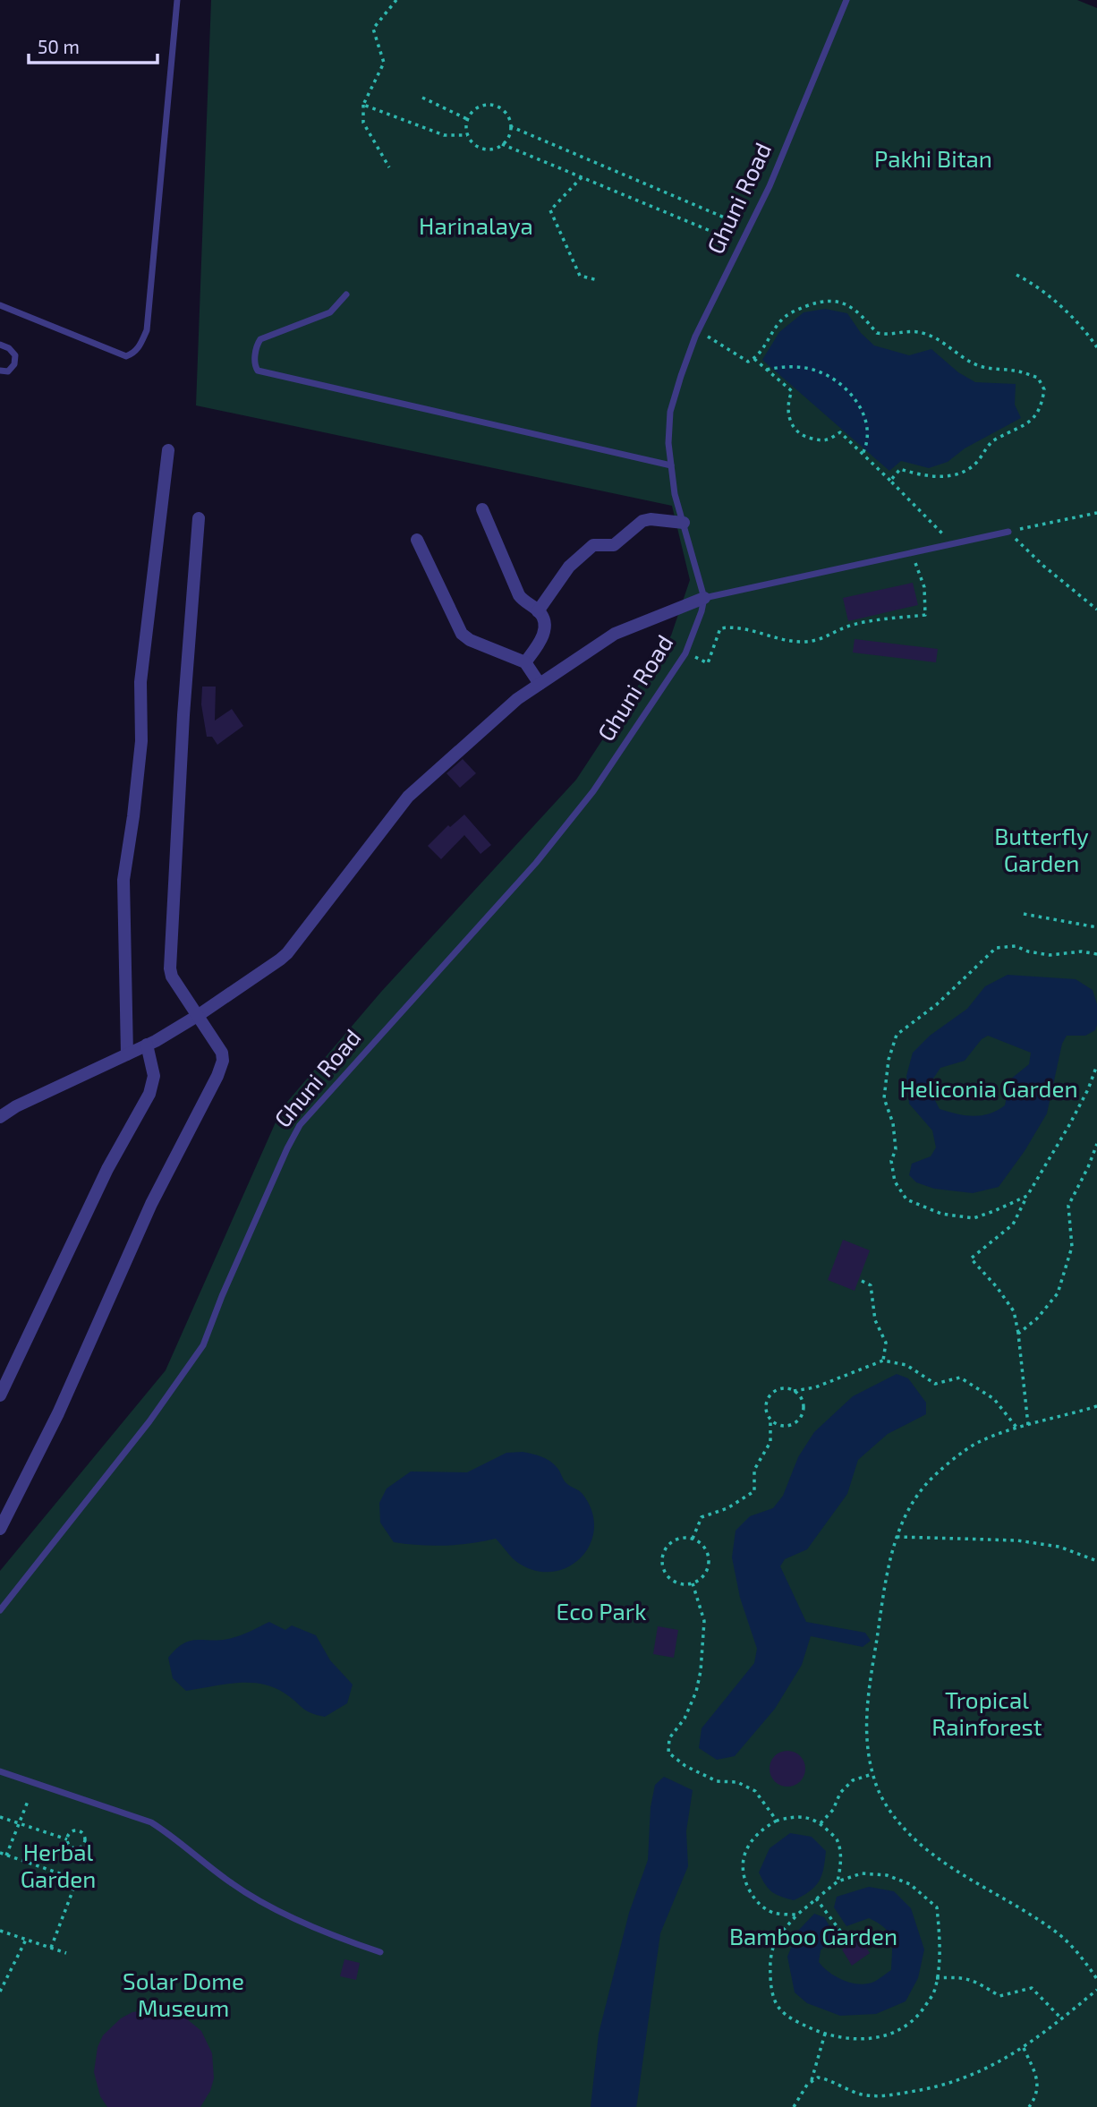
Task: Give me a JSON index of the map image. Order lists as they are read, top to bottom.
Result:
{
  "streets": {
    "street": ["Ghuni Road"]
  },
  "parks": [
    "Pakhi Bitan",
    "Harinalaya",
    "Butterfly Garden",
    "Heliconia Garden",
    "Eco Park",
    "Tropical Rainforest",
    "Herbal Garden",
    "Bamboo Garden",
    "Solar Dome Museum"
  ],
  "scale_bar": "50 m"
}
